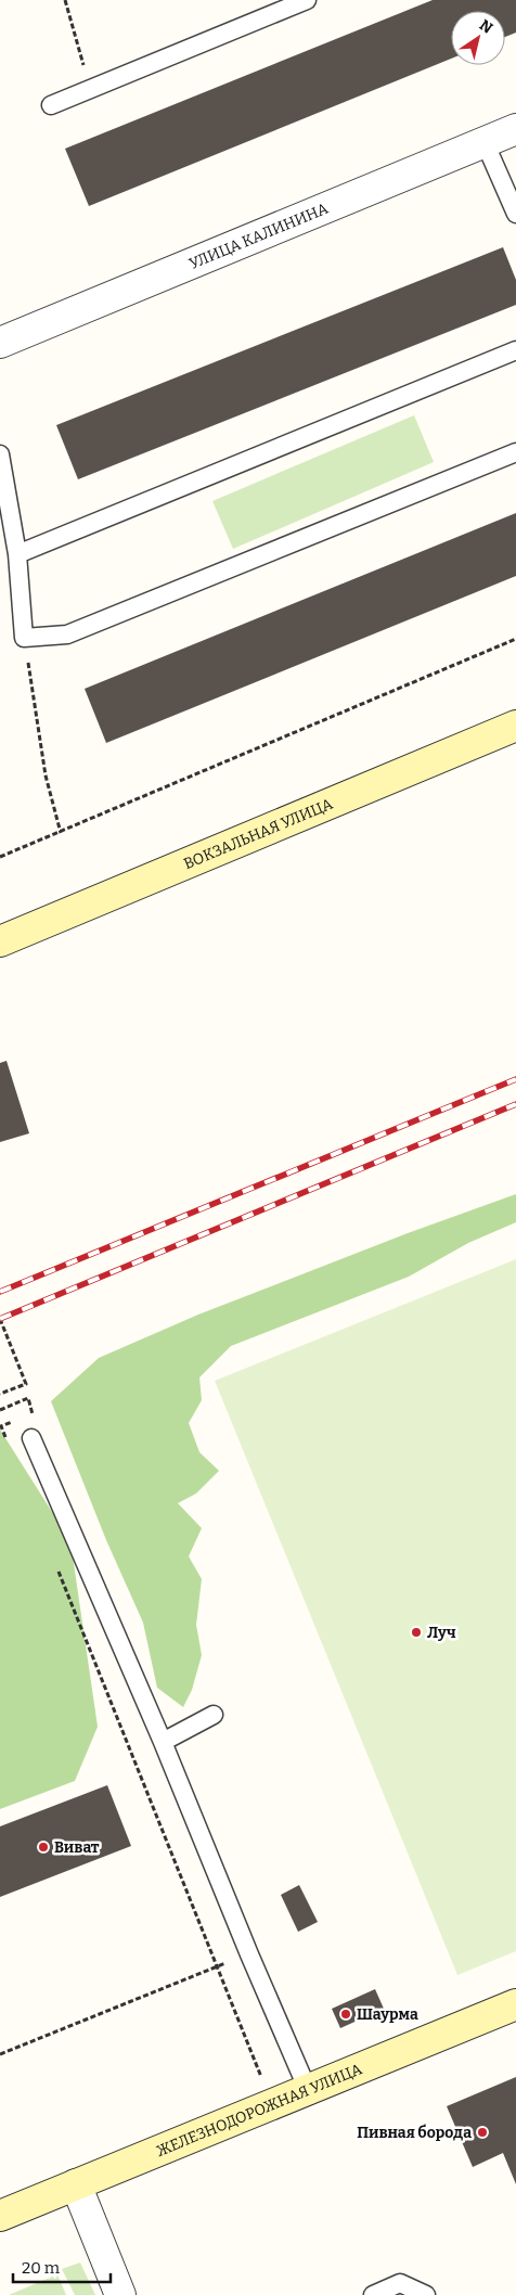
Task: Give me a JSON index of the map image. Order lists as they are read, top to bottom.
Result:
{
  "streets": {
    "main road": ["ВОКЗАЛЬНАЯ УЛИЦА", "ЖЕЛЕЗНОДОРОЖНАЯ УЛИЦА"],
    "street": ["УЛИЦА КАЛИНИНА"]
  },
  "places": [
    "Луч",
    "Виват",
    "Шаурма",
    "Пивная борода"
  ],
  "scale_bar": "20 m",
  "north": "top right"
}
